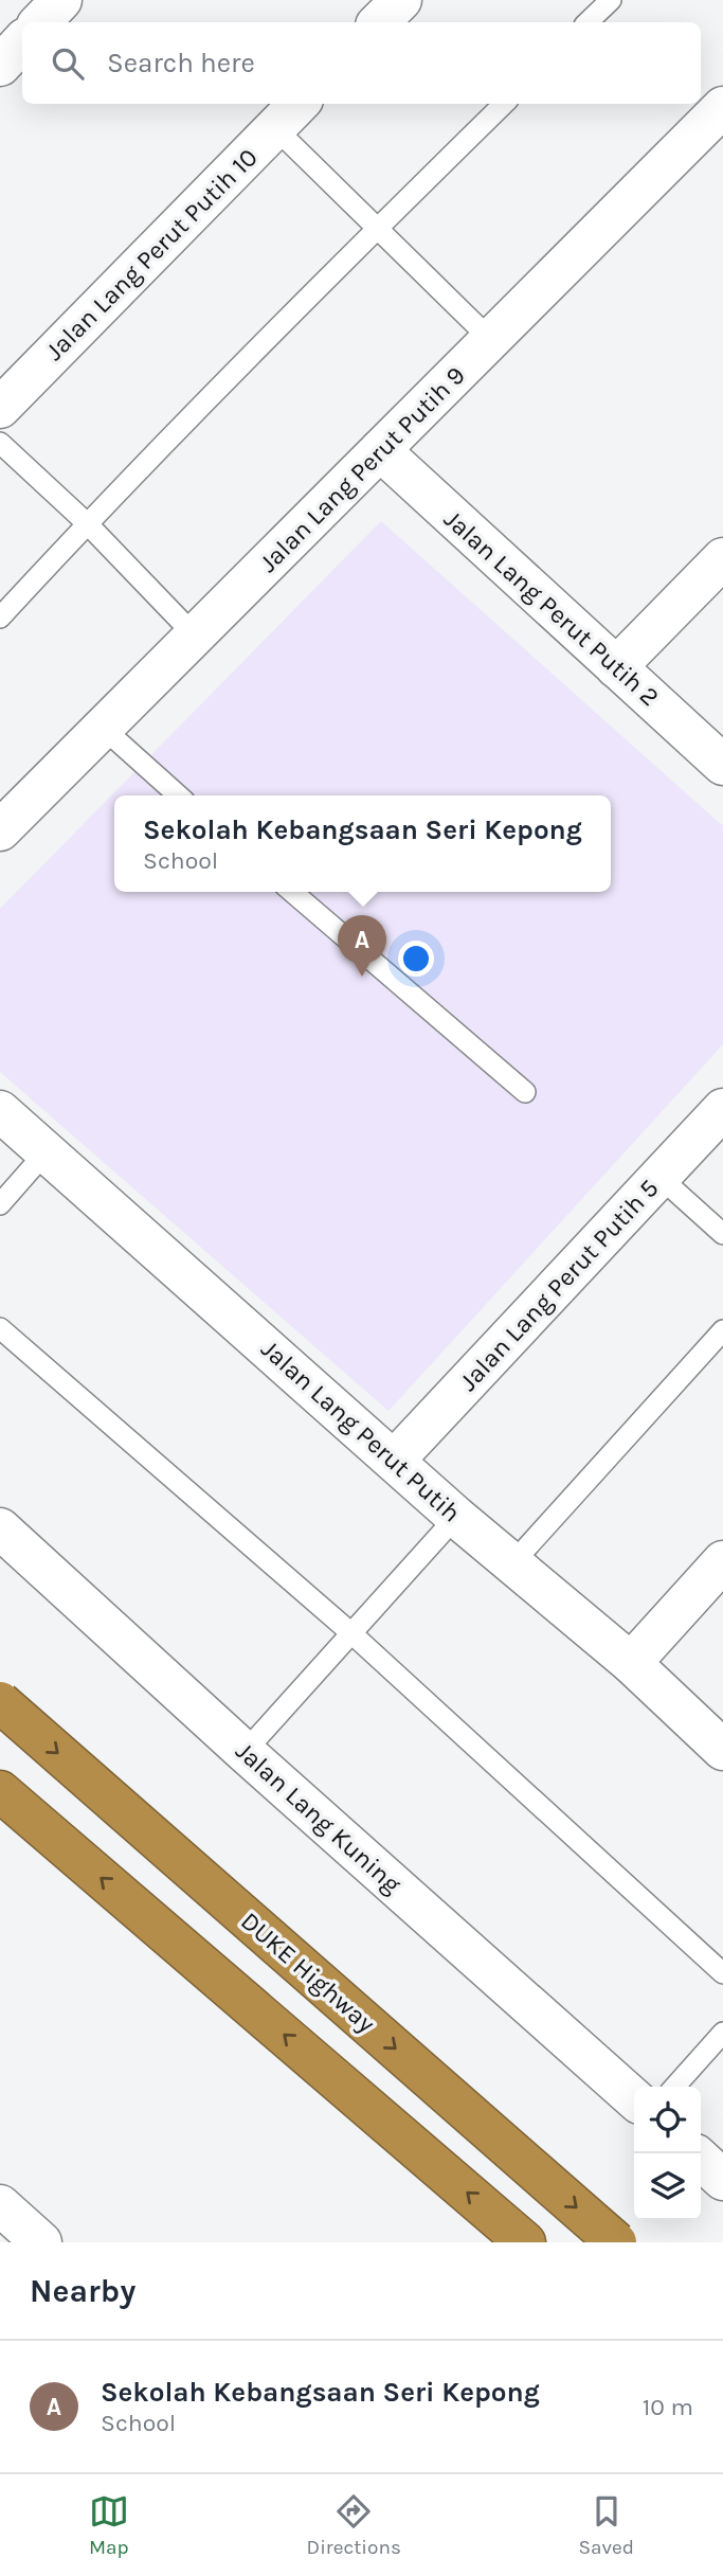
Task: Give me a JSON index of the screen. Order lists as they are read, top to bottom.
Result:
{
  "streets": {
    "highway": ["DUKE Highway"],
    "street": [
      "Jalan Lang Perut Putih 10",
      "Jalan Lang Perut Putih 9",
      "Jalan Lang Perut Putih 2",
      "Jalan Lang Perut Putih 5",
      "Jalan Lang Perut Putih",
      "Jalan Lang Kuning"
    ]
  },
  "crossings": [
    ["Jalan Lang Perut Putih 9", "Jalan Lang Perut Putih 2"],
    ["Jalan Lang Perut Putih 5", "Jalan Lang Perut Putih"]
  ],
  "page": {
    "search": "Search here",
    "popup": ["Sekolah Kebangsaan Seri Kepong", "School"],
    "pins": "A",
    "heading": "Nearby",
    "list": [
      {
        "mark": "A",
        "name": "Sekolah Kebangsaan Seri Kepong",
        "note": "School",
        "value": "10 m"
      }
    ],
    "nav": ["Map", "Directions", "Saved"]
  }
}
